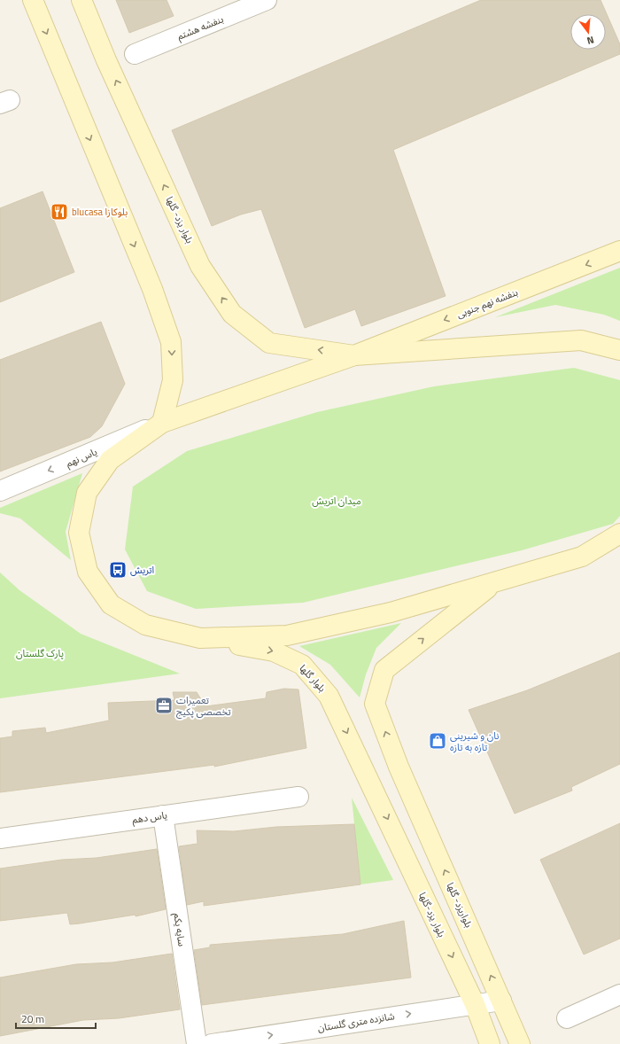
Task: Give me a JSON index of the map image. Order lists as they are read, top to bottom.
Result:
{
  "streets": {
    "main road": [
      "بلوار یزد- گلها",
      "بنفشه نهم جنوبی",
      "بلوار گلها",
      "بلواریزد- گلها",
      "بلوار یزد-گلها"
    ],
    "street": [
      "بنفشه هشتم",
      "یاس نهم",
      "یاس دهم",
      "سایه یکم",
      "شانزده متری گلستان"
    ]
  },
  "crossings": [
    ["بلوار یزد- گلها", "بنفشه نهم جنوبی"],
    ["بلوار گلها", "بلوار یزد-گلها"],
    ["یاس دهم", "سایه یکم"],
    ["بلواریزد- گلها", "شانزده متری گلستان"],
    ["بلوار یزد-گلها", "شانزده متری گلستان"]
  ],
  "one_way": [
    "یاس نهم",
    "بلوار گلها",
    "بلواریزد- گلها",
    "بلوار یزد-گلها",
    "شانزده متری گلستان"
  ],
  "parks": ["میدان اتریش", "پارک گلستان"],
  "places": {
    "restaurant": ["blucasa بلوکازا"],
    "bus stop": ["اتریش"],
    "office": ["تعمیرات تخصصی پکیج"],
    "shop": ["نان و شیرینی تازه به تازه"]
  },
  "scale_bar": "20 m",
  "north": "bottom"
}
